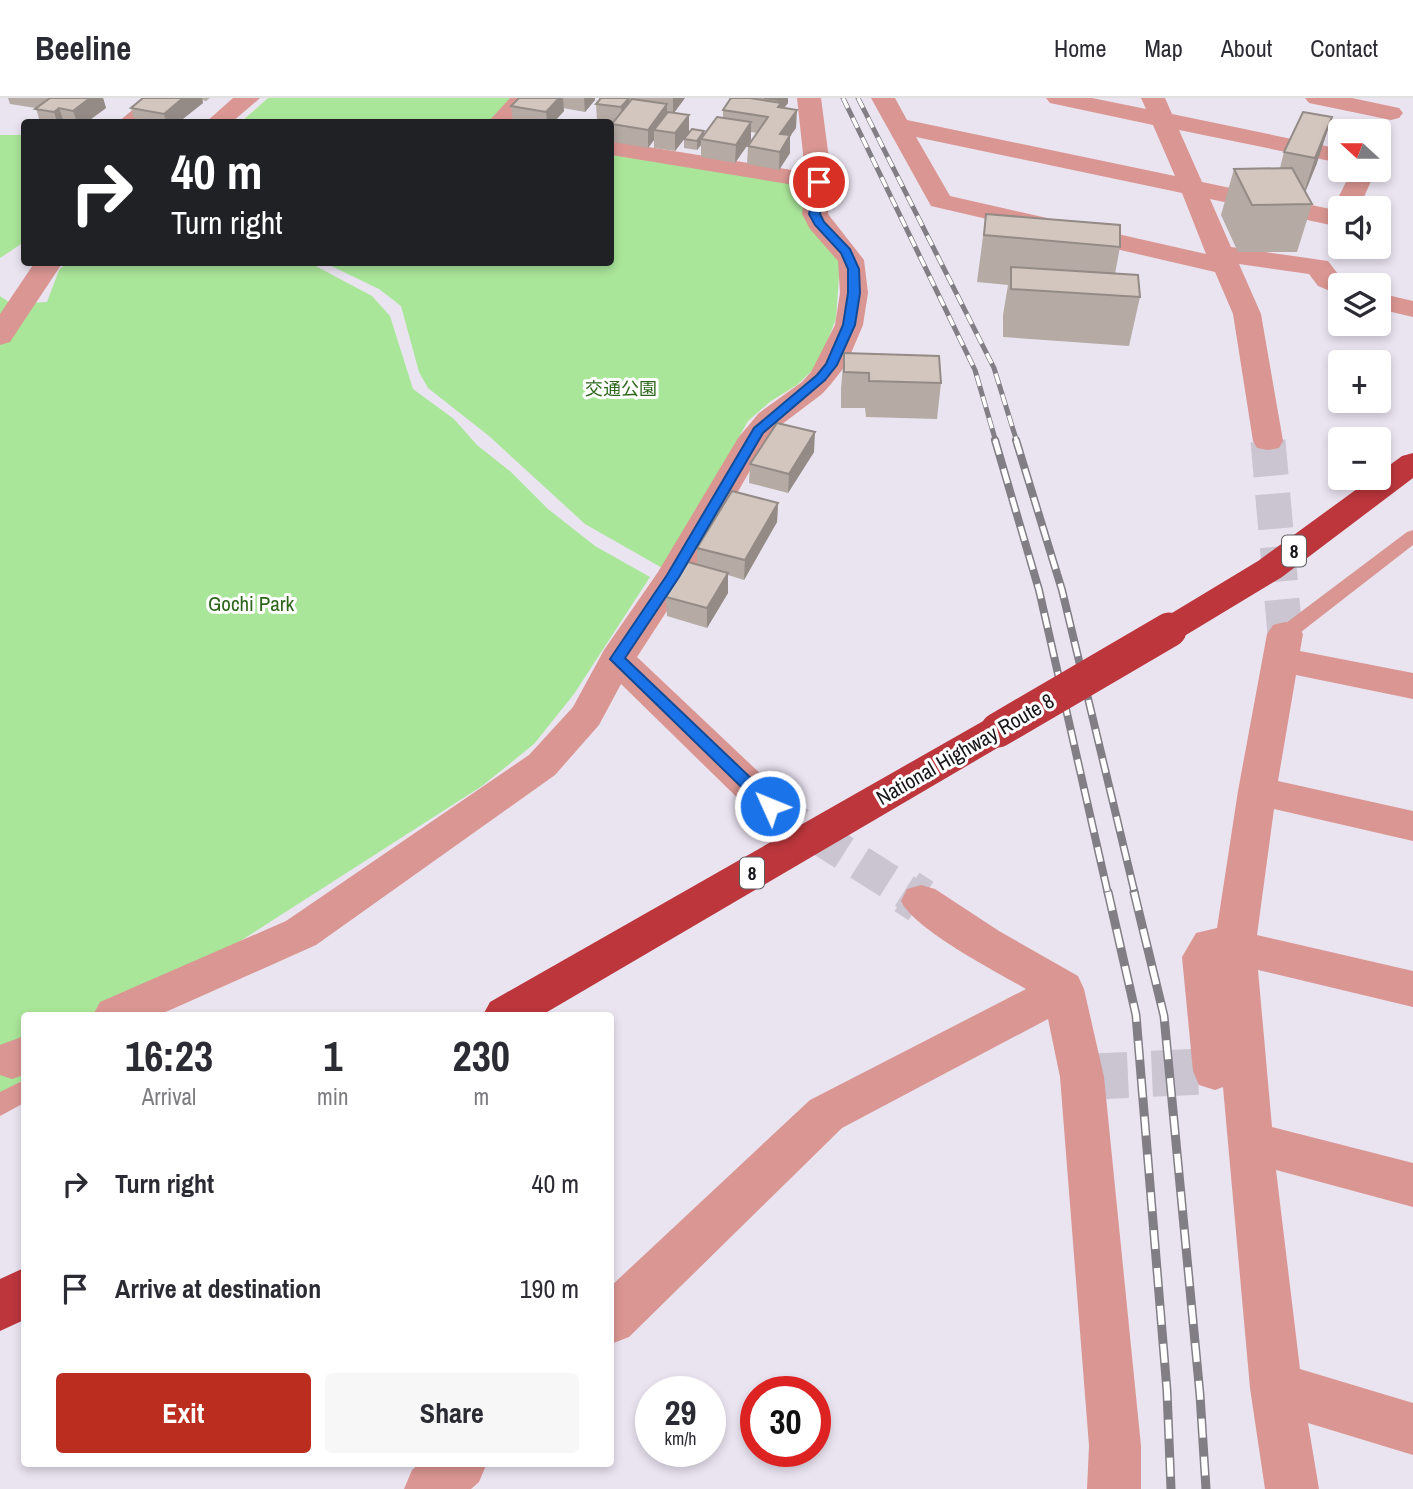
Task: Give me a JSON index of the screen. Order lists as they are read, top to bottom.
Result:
{
  "streets": {
    "highway": ["8", "National Highway Route 8"]
  },
  "parks": ["交通公園", "Gochi Park"],
  "north": "left",
  "page": {
    "header": "Beeline",
    "nav": [
      "Home",
      "Map",
      "About",
      "Contact"
    ],
    "map_buttons": ["+", "−"],
    "turn": ["40 m", "Turn right"],
    "eta": [
      "16:23",
      "Arrival",
      "1",
      "min",
      "230",
      "m"
    ],
    "list": [
      {
        "name": "Turn right",
        "value": "40 m"
      },
      {
        "name": "Arrive at destination",
        "value": "190 m"
      }
    ],
    "buttons": ["Exit", "Share"],
    "speed": "29 km/h",
    "limit": "30"
  }
}
